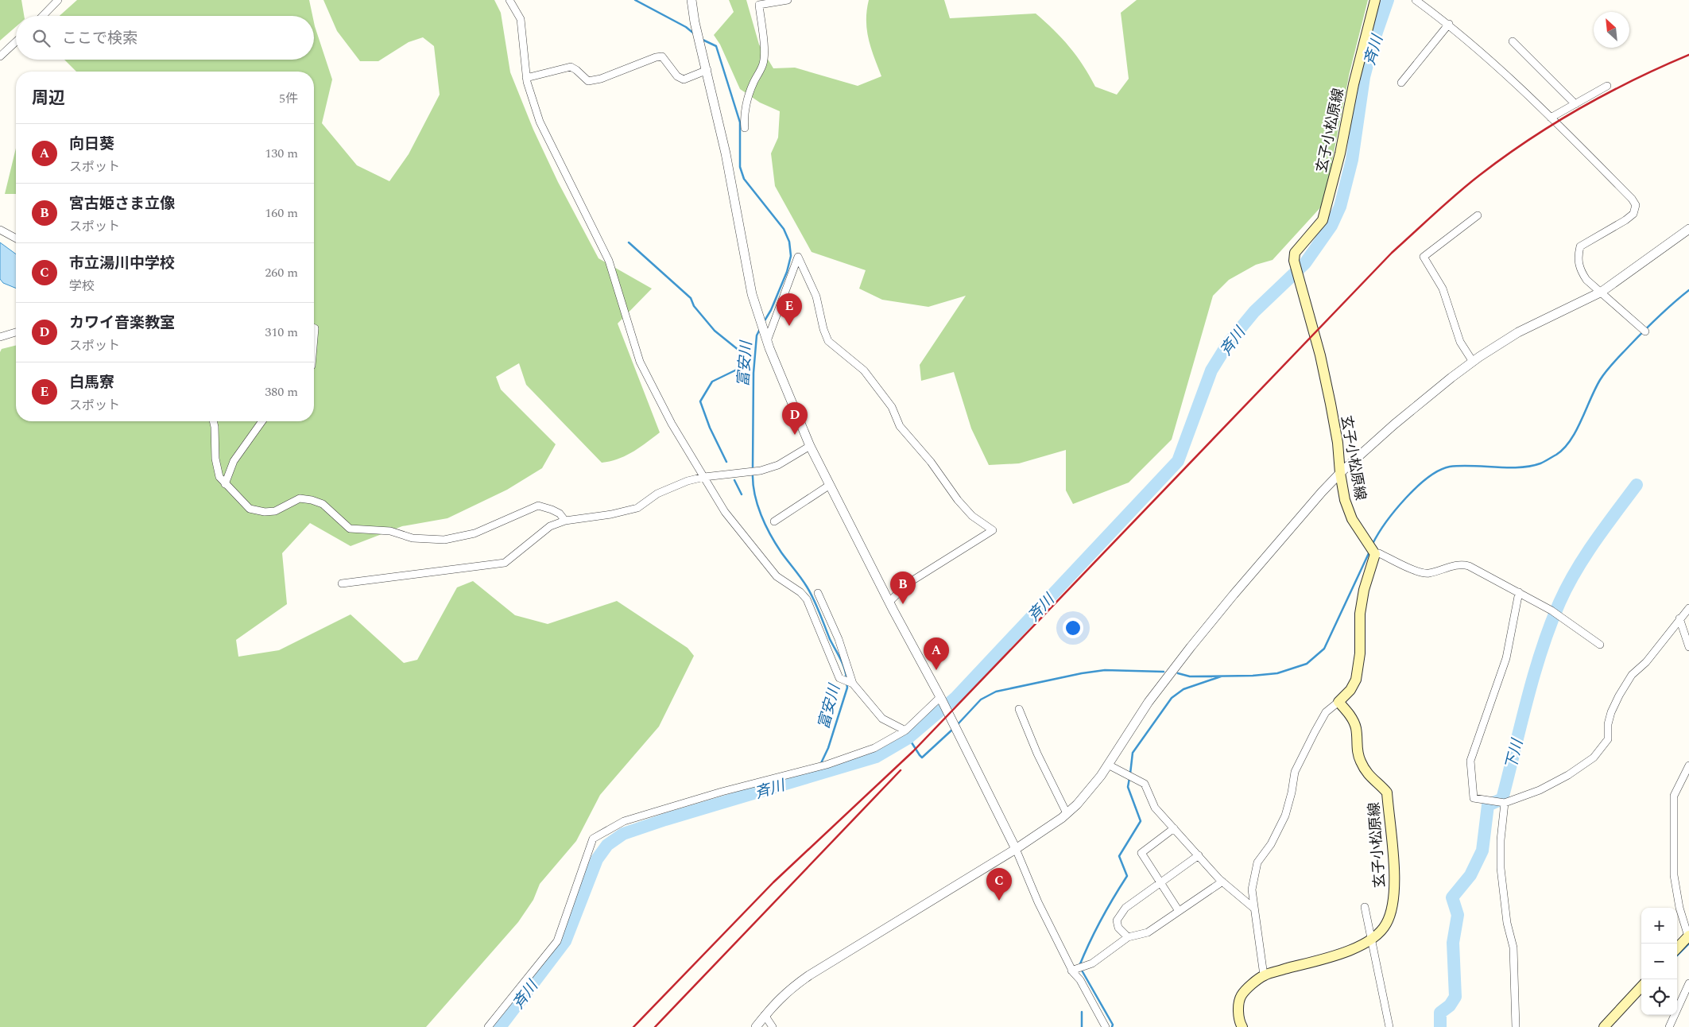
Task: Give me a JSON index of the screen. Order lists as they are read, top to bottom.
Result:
{
  "streets": {
    "main road": ["玄子小松原線"]
  },
  "water": ["斉川", "富安川", "下川"],
  "north": "top left",
  "page": {
    "search": "ここで検索",
    "heading": ["周辺", "5件"],
    "list": [
      {
        "mark": "A",
        "name": "向日葵",
        "note": "スポット",
        "value": "130 m"
      },
      {
        "mark": "B",
        "name": "宮古姫さま立像",
        "note": "スポット",
        "value": "160 m"
      },
      {
        "mark": "C",
        "name": "市立湯川中学校",
        "note": "学校",
        "value": "260 m"
      },
      {
        "mark": "D",
        "name": "カワイ音楽教室",
        "note": "スポット",
        "value": "310 m"
      },
      {
        "mark": "E",
        "name": "白馬寮",
        "note": "スポット",
        "value": "380 m"
      }
    ],
    "pins": [
      "E",
      "D",
      "B",
      "A",
      "C"
    ],
    "map_buttons": ["+", "−"]
  }
}
